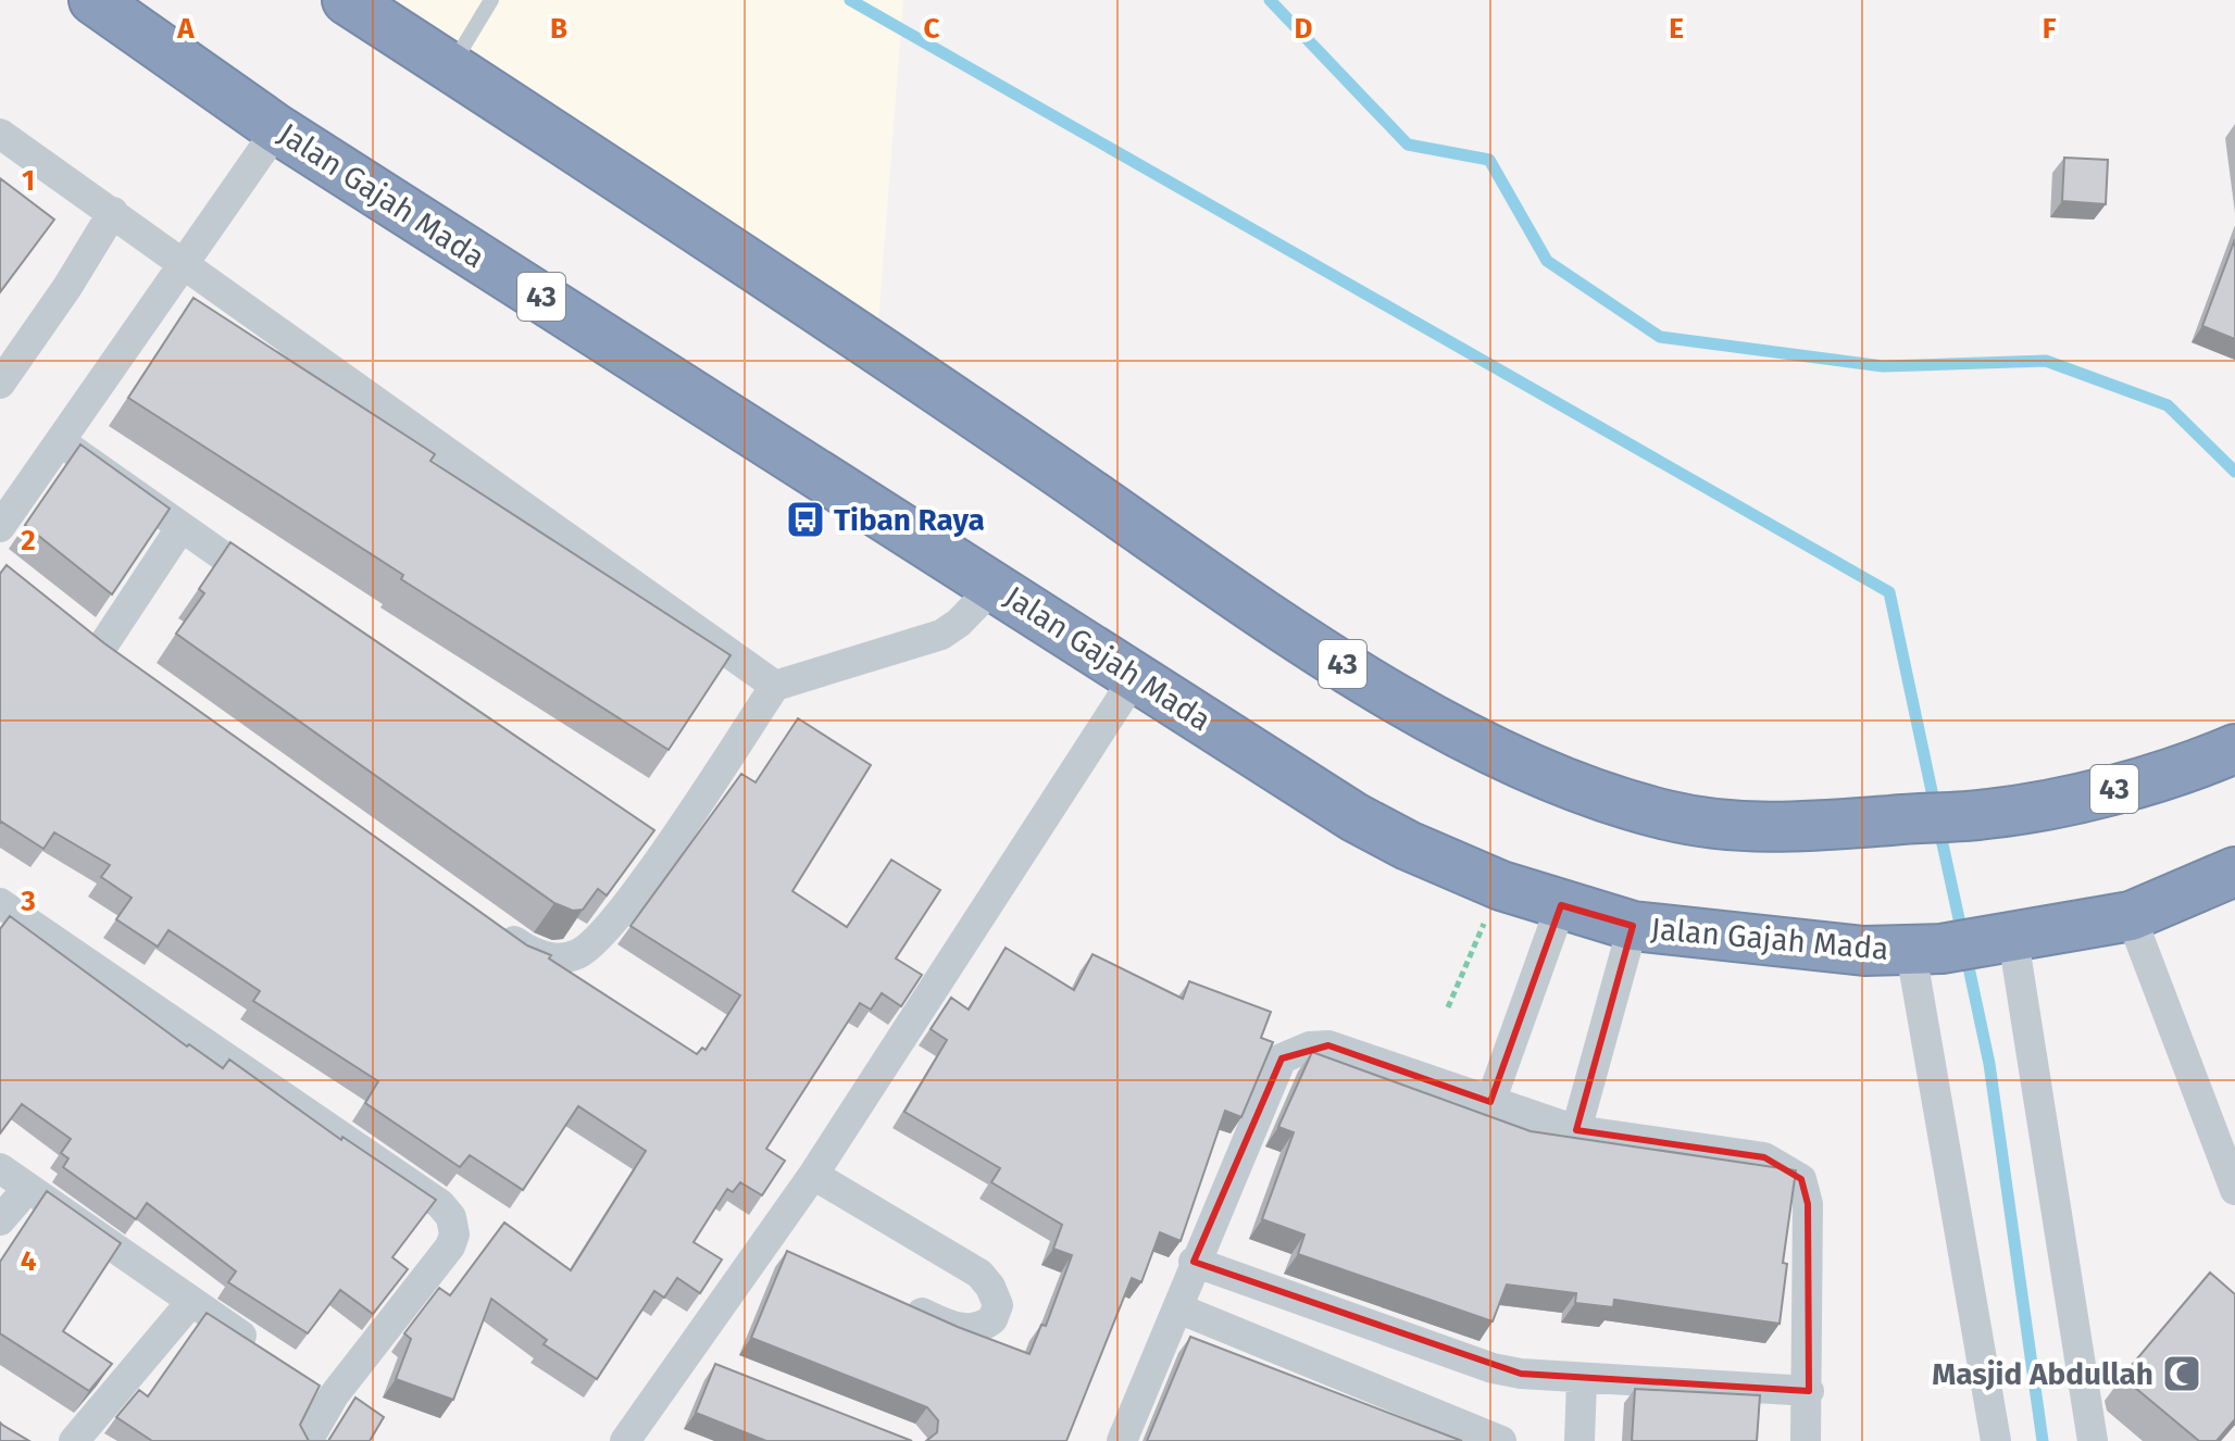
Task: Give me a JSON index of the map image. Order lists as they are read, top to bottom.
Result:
{
  "streets": {
    "highway": ["Jalan Gajah Mada", "43"]
  },
  "places": {
    "bus stop": ["Tiban Raya"],
    "mosque": ["Masjid Abdullah"]
  },
  "grid": {
    "columns": [
      "A",
      "B",
      "C",
      "D",
      "E",
      "F"
    ],
    "rows": [
      "1",
      "2",
      "3",
      "4"
    ]
  }
}
